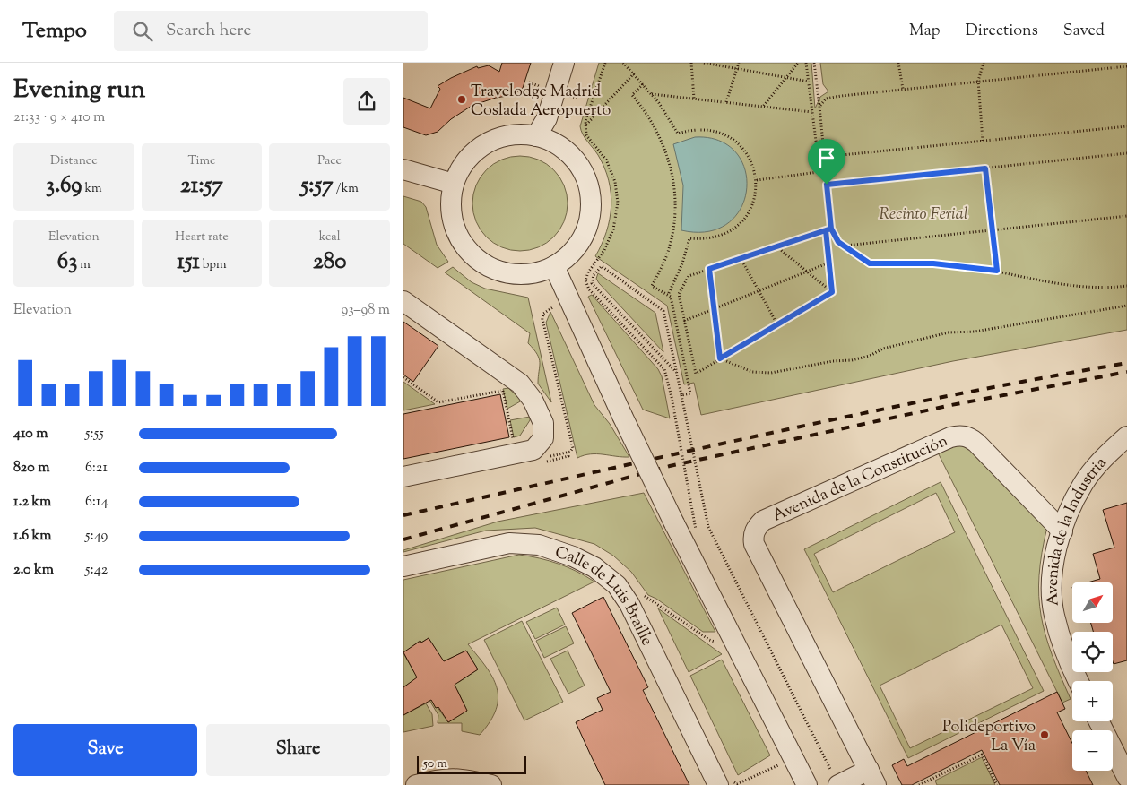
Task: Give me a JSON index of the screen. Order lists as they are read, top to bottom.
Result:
{
  "streets": {
    "street": ["Avenida de la Constitución", "Avenida de la Industria", "Calle de Luis Braille"]
  },
  "crossings": [
    ["Avenida de la Constitución", "Avenida de la Industria"]
  ],
  "parks": ["Recinto Ferial"],
  "places": ["Travelodge Madrid Coslada Aeropuerto", "Polideportivo La Vía"],
  "scale_bar": "50 m",
  "north": "top right",
  "page": {
    "header": "Tempo",
    "search": "Search here",
    "nav": ["Map", "Directions", "Saved"],
    "heading": ["Evening run", "21:33 · 9 × 410 m"],
    "stats": [
      ["Distance", "3.69 km"],
      ["Time", "21:57"],
      ["Pace", "5:57 /km"],
      ["Elevation", "63 m"],
      ["Heart rate", "151 bpm"],
      ["kcal", "280"]
    ],
    "chart": ["Elevation", "93–98 m"],
    "list": [
      {
        "name": "410 m",
        "note": "5:55"
      },
      {
        "name": "820 m",
        "note": "6:21"
      },
      {
        "name": "1.2 km",
        "note": "6:14"
      },
      {
        "name": "1.6 km",
        "note": "5:49"
      },
      {
        "name": "2.0 km",
        "note": "5:42"
      }
    ],
    "map_buttons": ["+", "−"],
    "buttons": ["Save", "Share"],
    "scale": "50 m"
  }
}
